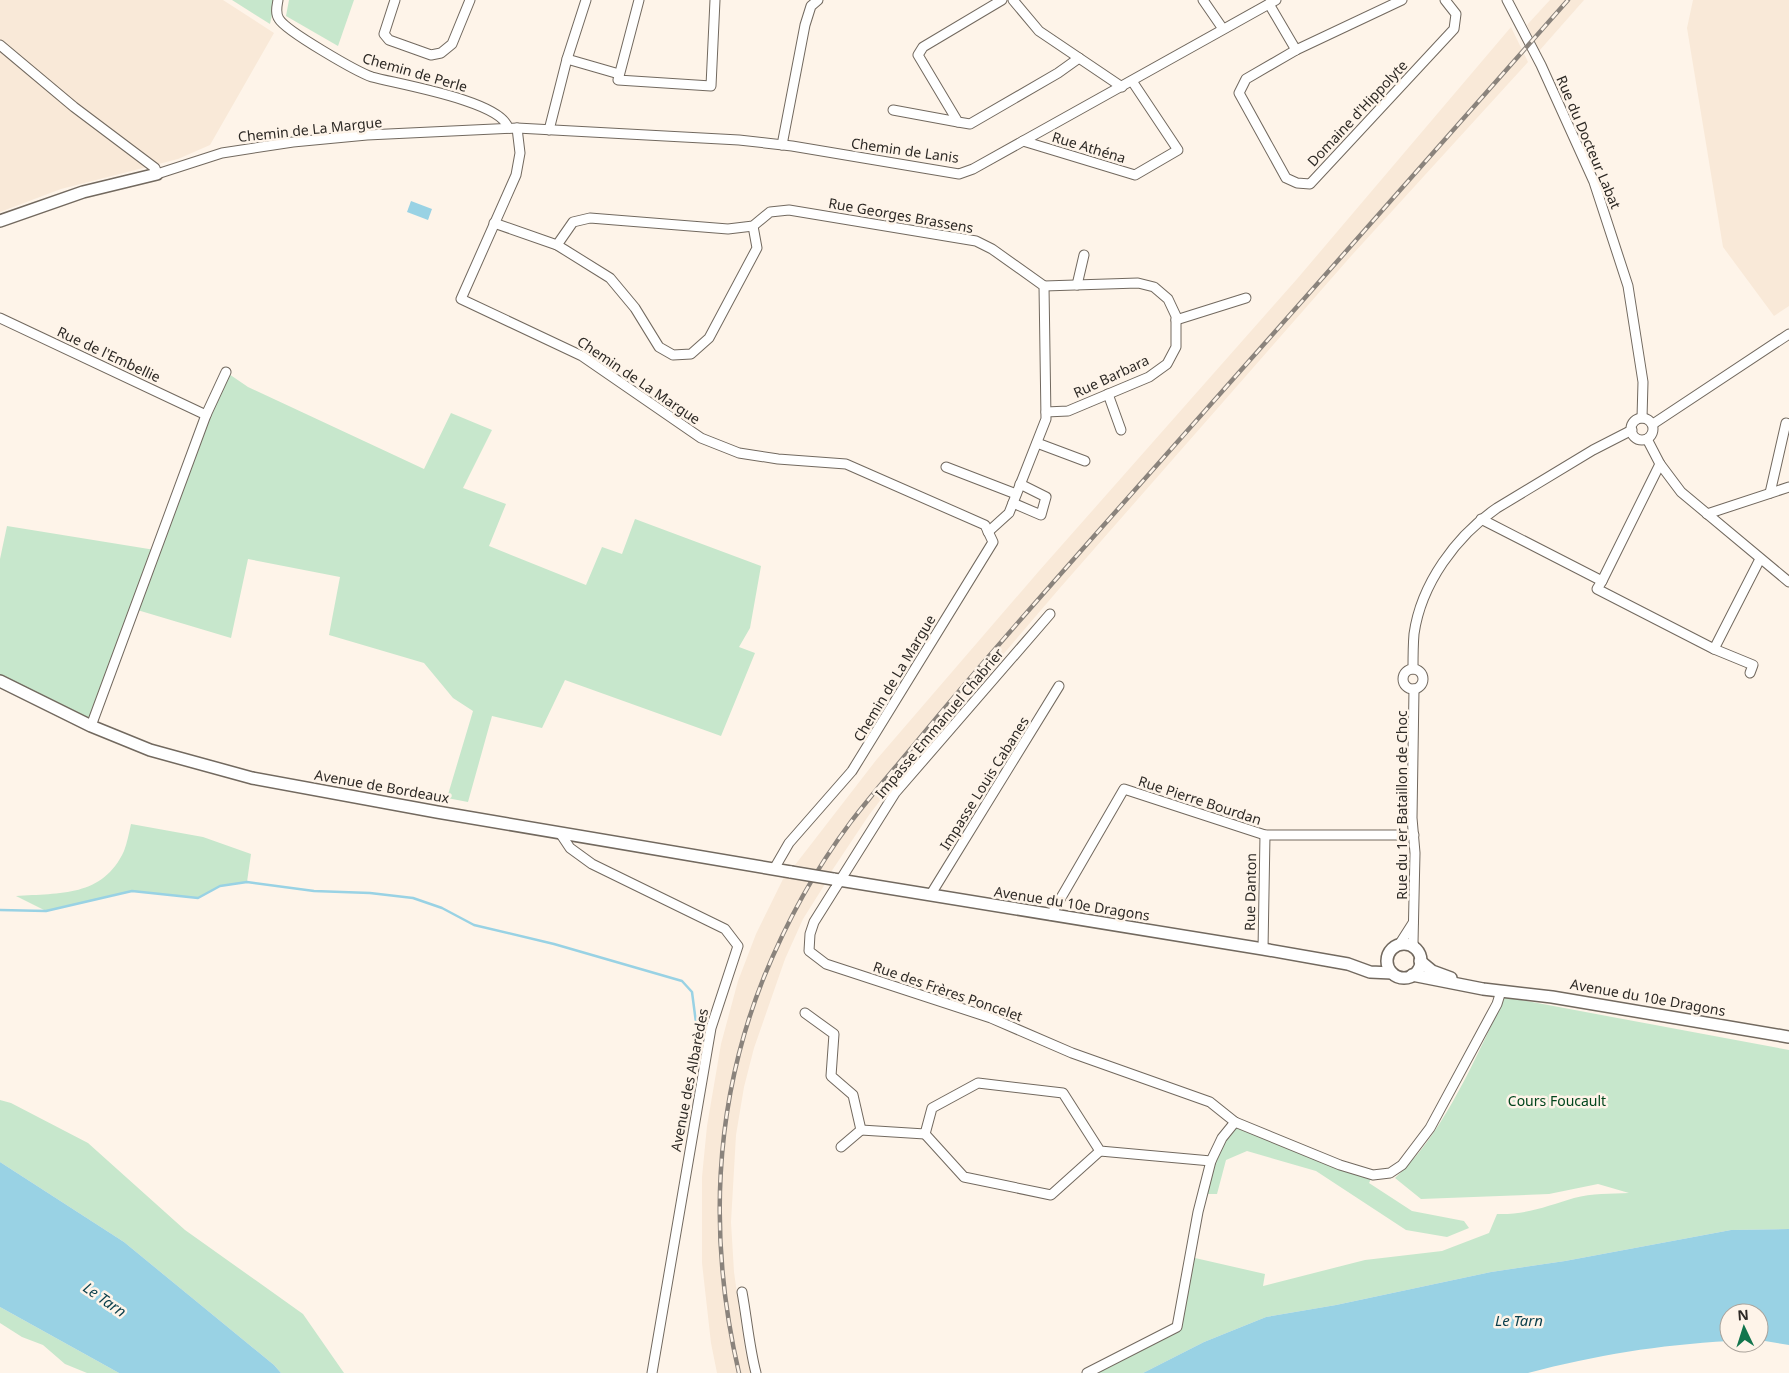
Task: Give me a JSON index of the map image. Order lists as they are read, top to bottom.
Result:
{
  "streets": {
    "main road": ["Avenue de Bordeaux", "Avenue du 10e Dragons"],
    "street": [
      "Chemin de Perle",
      "Domaine d'Hippolyte",
      "Chemin de La Margue",
      "Rue du Docteur Labat",
      "Rue Athéna",
      "Chemin de Lanis",
      "Rue Georges Brassens",
      "Rue de l'Embellie",
      "Rue Barbara",
      "Impasse Emmanuel Chabrier",
      "Impasse Louis Cabanes",
      "Rue Pierre Bourdan",
      "Rue du 1er Bataillon de Choc",
      "Rue Danton",
      "Rue des Frères Poncelet",
      "Avenue des Albarèdes"
    ]
  },
  "crossings": [
    ["Chemin de Perle", "Chemin de La Margue"],
    ["Chemin de Perle", "Chemin de Lanis"],
    ["Chemin de La Margue", "Chemin de Lanis"],
    ["Chemin de La Margue", "Avenue de Bordeaux"],
    ["Chemin de La Margue", "Avenue du 10e Dragons"],
    ["Rue Athéna", "Chemin de Lanis"],
    ["Rue Georges Brassens", "Rue Barbara"],
    ["Impasse Emmanuel Chabrier", "Avenue du 10e Dragons"],
    ["Impasse Emmanuel Chabrier", "Rue des Frères Poncelet"],
    ["Impasse Louis Cabanes", "Avenue du 10e Dragons"],
    ["Avenue de Bordeaux", "Avenue du 10e Dragons"],
    ["Avenue de Bordeaux", "Avenue des Albarèdes"],
    ["Rue Pierre Bourdan", "Rue du 1er Bataillon de Choc"],
    ["Rue Pierre Bourdan", "Rue Danton"],
    ["Rue Pierre Bourdan", "Avenue du 10e Dragons"],
    ["Rue du 1er Bataillon de Choc", "Avenue du 10e Dragons"],
    ["Rue Danton", "Avenue du 10e Dragons"],
    ["Avenue du 10e Dragons", "Rue des Frères Poncelet"]
  ],
  "water": ["Le Tarn"],
  "parks": ["Cours Foucault"],
  "north": "top"
}
